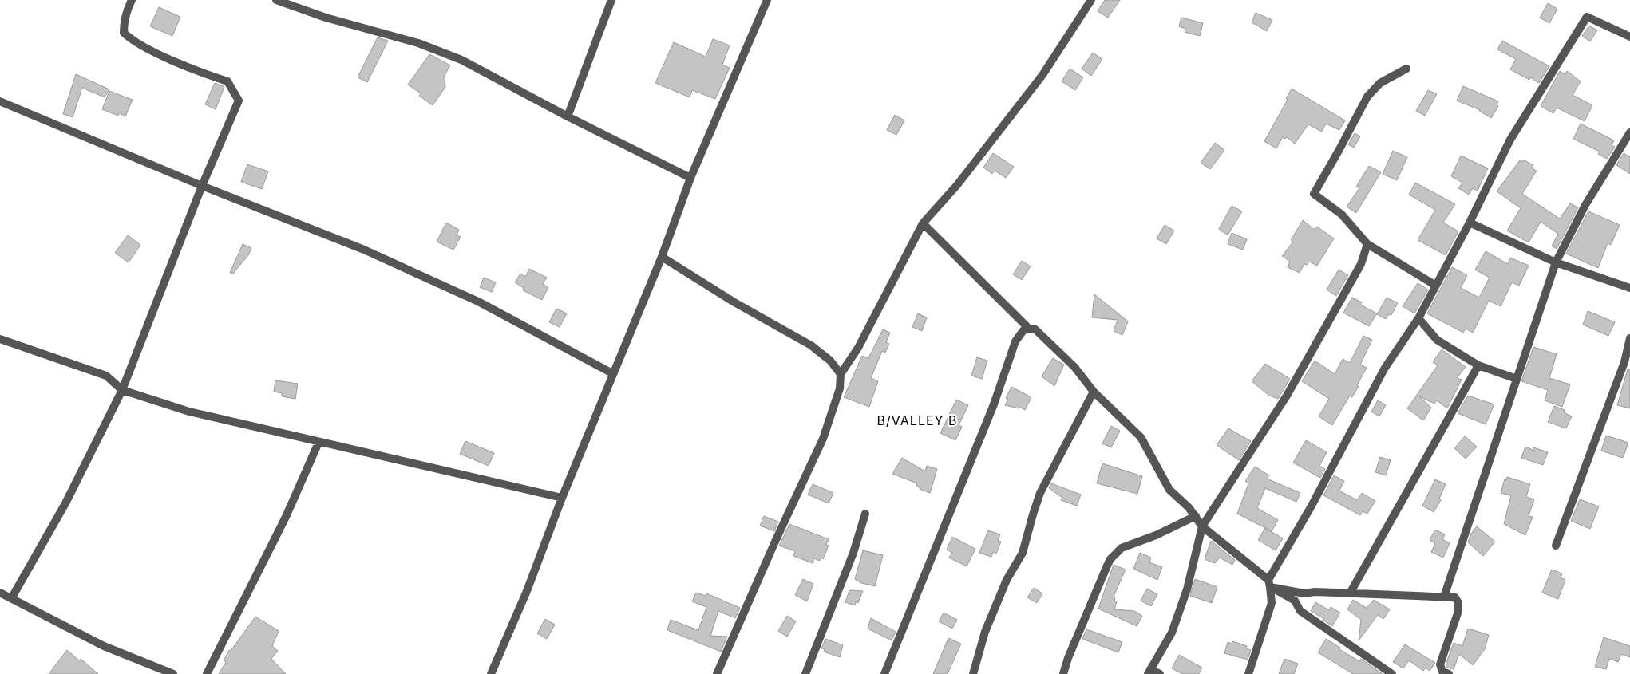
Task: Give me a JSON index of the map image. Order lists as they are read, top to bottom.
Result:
{
  "districts": ["B/VALLEY B"]
}
